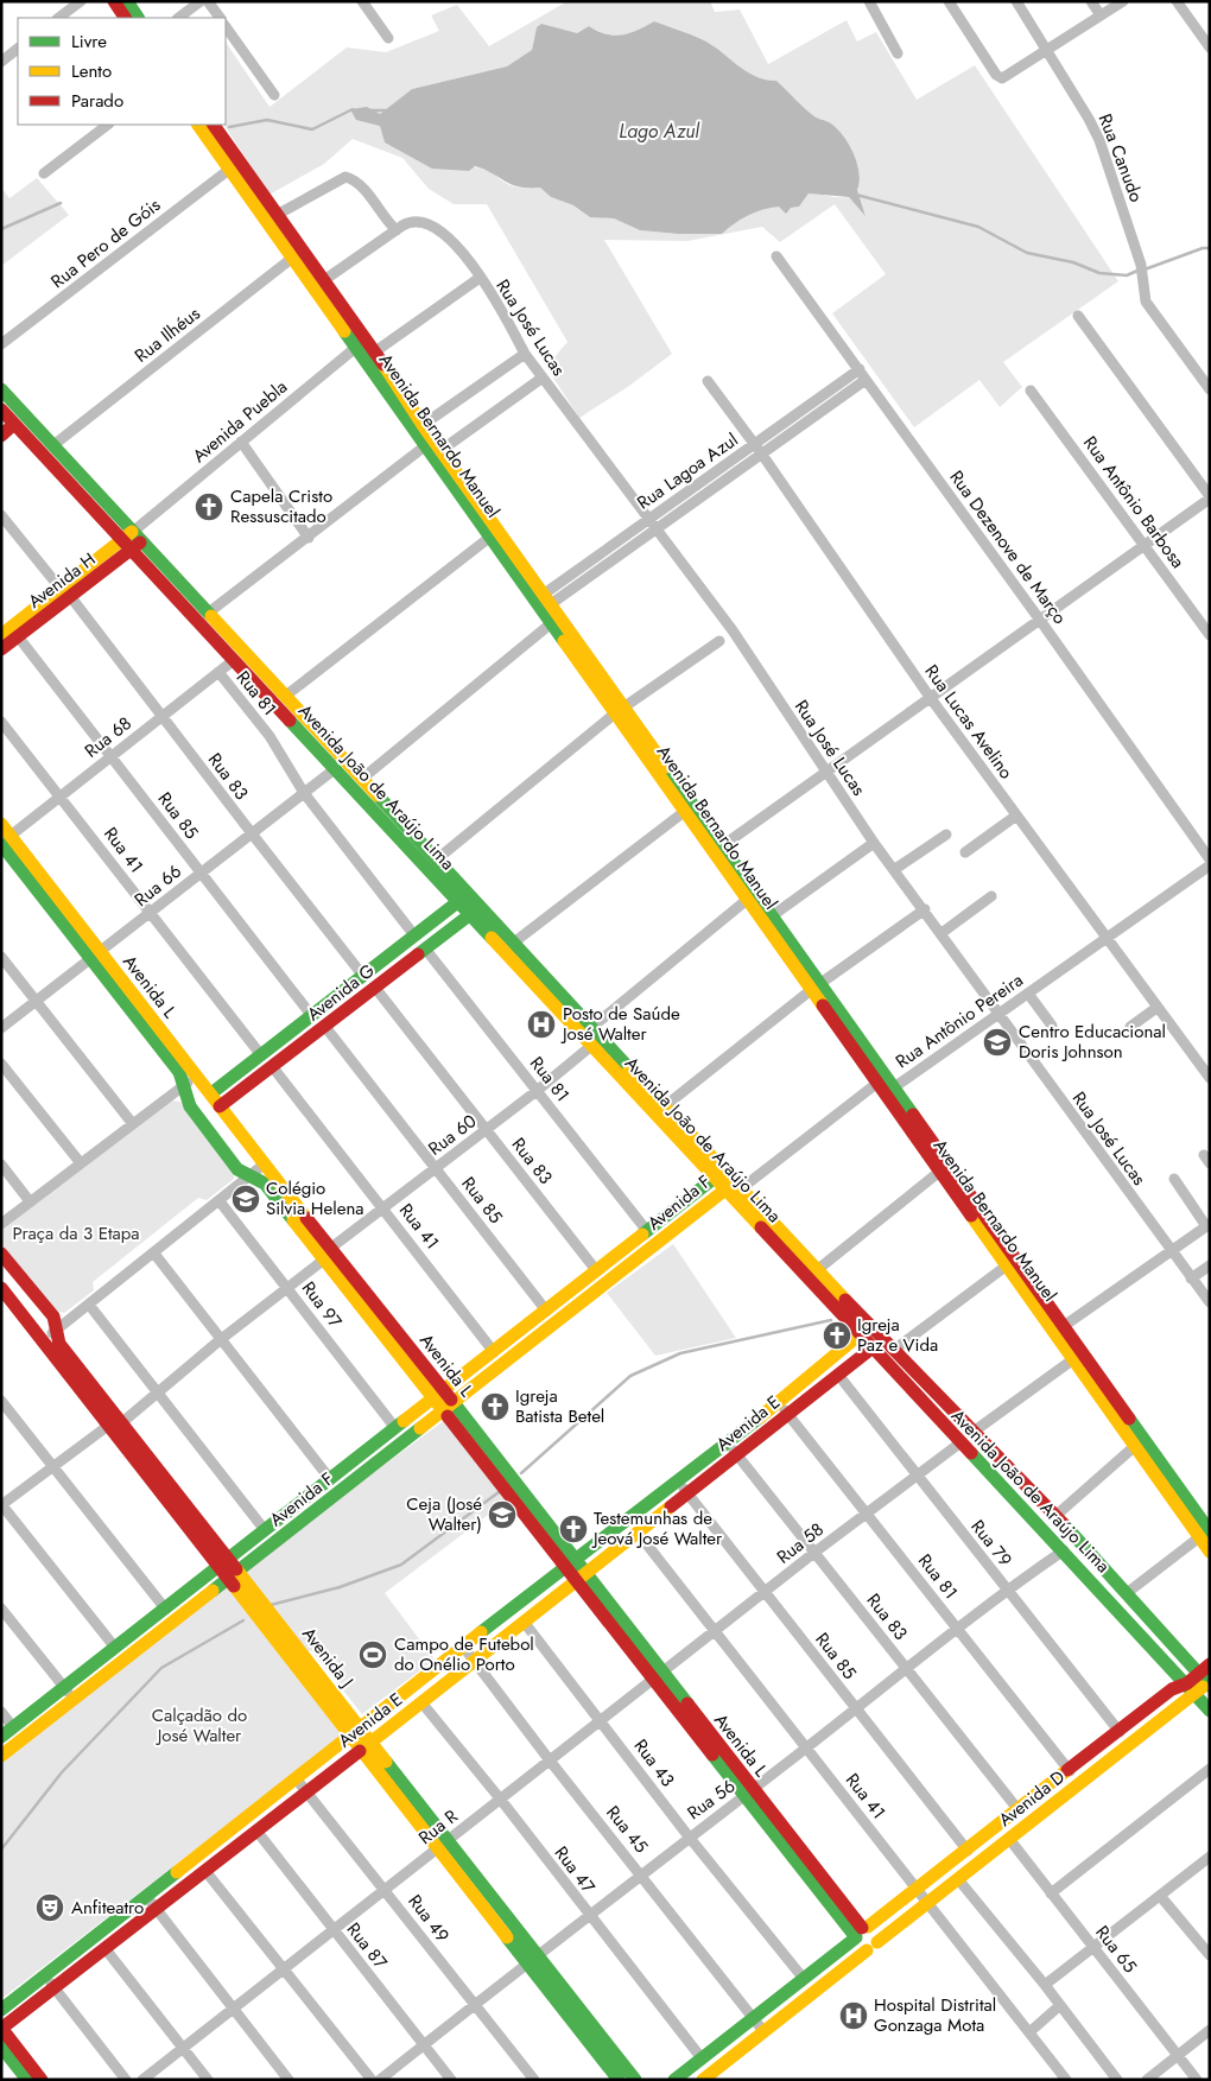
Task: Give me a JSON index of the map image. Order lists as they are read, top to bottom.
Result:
{
  "streets": {
    "street": [
      "Rua Canudo",
      "Rua Pero de Góis",
      "Rua José Lucas",
      "Rua Ilhéus",
      "Avenida Puebla",
      "Avenida Bernardo Manuel",
      "Rua Lagoa Azul",
      "Rua Antônio Barbosa",
      "Rua Dezenove de Março",
      "Avenida H",
      "Rua 81",
      "Rua Lucas Avelino",
      "Rua 68",
      "Rua 83",
      "Avenida João de Araújo Lima",
      "Rua 85",
      "Rua 41",
      "Rua 66",
      "Avenida L",
      "Avenida G",
      "Rua Antônio Pereira",
      "Rua 60",
      "Avenida F",
      "Rua 97",
      "Avenida E",
      "Rua 58",
      "Rua 79",
      "Avenida J",
      "Rua 43",
      "Avenida D",
      "Rua 56",
      "Rua R",
      "Rua 45",
      "Rua 47",
      "Rua 49",
      "Rua 87",
      "Rua 65"
    ]
  },
  "crossings": [
    ["Rua Pero de Góis", "Avenida Bernardo Manuel"],
    ["Rua José Lucas", "Rua Lagoa Azul"],
    ["Rua José Lucas", "Rua Antônio Pereira"],
    ["Rua Ilhéus", "Avenida Bernardo Manuel"],
    ["Rua Ilhéus", "Avenida João de Araújo Lima"],
    ["Avenida Puebla", "Avenida Bernardo Manuel"],
    ["Avenida Puebla", "Avenida H"],
    ["Avenida Puebla", "Avenida João de Araújo Lima"],
    ["Avenida Bernardo Manuel", "Rua Lagoa Azul"],
    ["Avenida Bernardo Manuel", "Rua Antônio Pereira"],
    ["Rua Lagoa Azul", "Rua Dezenove de Março"],
    ["Rua Lagoa Azul", "Rua Lucas Avelino"],
    ["Avenida H", "Rua 83"],
    ["Avenida H", "Avenida João de Araújo Lima"],
    ["Avenida H", "Rua 85"],
    ["Rua 81", "Rua 68"],
    ["Rua 81", "Rua 66"],
    ["Rua 81", "Avenida G"],
    ["Rua 81", "Rua 60"],
    ["Rua 81", "Avenida F"],
    ["Rua 81", "Avenida E"],
    ["Rua 81", "Rua 58"],
    ["Rua 81", "Avenida D"],
    ["Rua 81", "Rua 56"],
    ["Rua Lucas Avelino", "Rua Antônio Pereira"],
    ["Rua 68", "Rua 83"],
    ["Rua 68", "Avenida João de Araújo Lima"],
    ["Rua 68", "Rua 85"],
    ["Rua 68", "Rua 41"],
    ["Rua 68", "Avenida L"],
    ["Rua 83", "Rua 66"],
    ["Rua 83", "Avenida G"],
    ["Rua 83", "Rua 60"],
    ["Rua 83", "Avenida F"],
    ["Rua 83", "Avenida E"],
    ["Rua 83", "Rua 58"],
    ["Rua 83", "Avenida D"],
    ["Rua 83", "Rua 56"],
    ["Avenida João de Araújo Lima", "Rua 66"],
    ["Avenida João de Araújo Lima", "Avenida G"],
    ["Avenida João de Araújo Lima", "Rua 60"],
    ["Avenida João de Araújo Lima", "Avenida F"],
    ["Avenida João de Araújo Lima", "Avenida E"],
    ["Avenida João de Araújo Lima", "Rua 58"],
    ["Avenida João de Araújo Lima", "Avenida D"],
    ["Avenida João de Araújo Lima", "Rua 56"],
    ["Rua 85", "Rua 66"],
    ["Rua 85", "Avenida G"],
    ["Rua 85", "Rua 60"],
    ["Rua 85", "Avenida F"],
    ["Rua 85", "Avenida E"],
    ["Rua 85", "Rua 58"],
    ["Rua 85", "Avenida D"],
    ["Rua 85", "Rua 56"],
    ["Rua 41", "Rua 66"],
    ["Rua 41", "Avenida G"],
    ["Rua 41", "Rua 60"],
    ["Rua 41", "Avenida F"],
    ["Rua 41", "Avenida E"],
    ["Rua 41", "Rua 58"],
    ["Rua 41", "Avenida D"],
    ["Rua 41", "Rua 56"],
    ["Rua 66", "Avenida L"],
    ["Avenida L", "Avenida G"],
    ["Avenida L", "Rua 60"],
    ["Avenida L", "Avenida F"],
    ["Avenida L", "Avenida E"],
    ["Avenida L", "Rua 58"],
    ["Avenida L", "Avenida D"],
    ["Avenida L", "Rua 56"],
    ["Avenida L", "Rua R"],
    ["Rua 60", "Rua 97"],
    ["Rua 60", "Avenida J"],
    ["Avenida F", "Rua 97"],
    ["Avenida F", "Avenida J"],
    ["Avenida E", "Rua 79"],
    ["Avenida E", "Avenida J"],
    ["Avenida E", "Rua 43"],
    ["Avenida E", "Rua 45"],
    ["Avenida E", "Rua 47"],
    ["Avenida E", "Rua 49"],
    ["Avenida E", "Rua 87"],
    ["Rua 58", "Rua 79"],
    ["Rua 58", "Rua R"],
    ["Rua 79", "Avenida D"],
    ["Rua 79", "Rua 56"],
    ["Avenida J", "Rua 56"],
    ["Avenida J", "Rua R"],
    ["Rua 43", "Avenida D"],
    ["Rua 43", "Rua 56"],
    ["Rua 43", "Rua R"],
    ["Avenida D", "Rua 45"],
    ["Avenida D", "Rua 47"],
    ["Avenida D", "Rua 65"],
    ["Rua 56", "Rua 45"],
    ["Rua 56", "Rua 47"],
    ["Rua 56", "Rua 49"],
    ["Rua 56", "Rua 87"],
    ["Rua R", "Rua 45"],
    ["Rua R", "Rua 47"],
    ["Rua R", "Rua 49"],
    ["Rua R", "Rua 87"]
  ],
  "water": ["Lago Azul"],
  "parks": ["Praça da 3 Etapa", "Calçadão do José Walter"],
  "places": {
    "church": [
      "Capela Cristo Ressuscitado",
      "Igreja Paz e Vida",
      "Igreja Batista Betel",
      "Testemunhas de Jeová José Walter"
    ],
    "hospital": ["Posto de Saúde José Walter", "Hospital Distrital Gonzaga Mota"],
    "school or university": ["Centro Educacional Doris Johnson", "Colégio Silvia Helena", "Ceja (José Walter)"],
    "sports": ["Campo de Futebol do Onélio Porto"],
    "theatre": ["Anfiteatro"]
  },
  "legend": ["Livre", "Lento", "Parado"]
}
